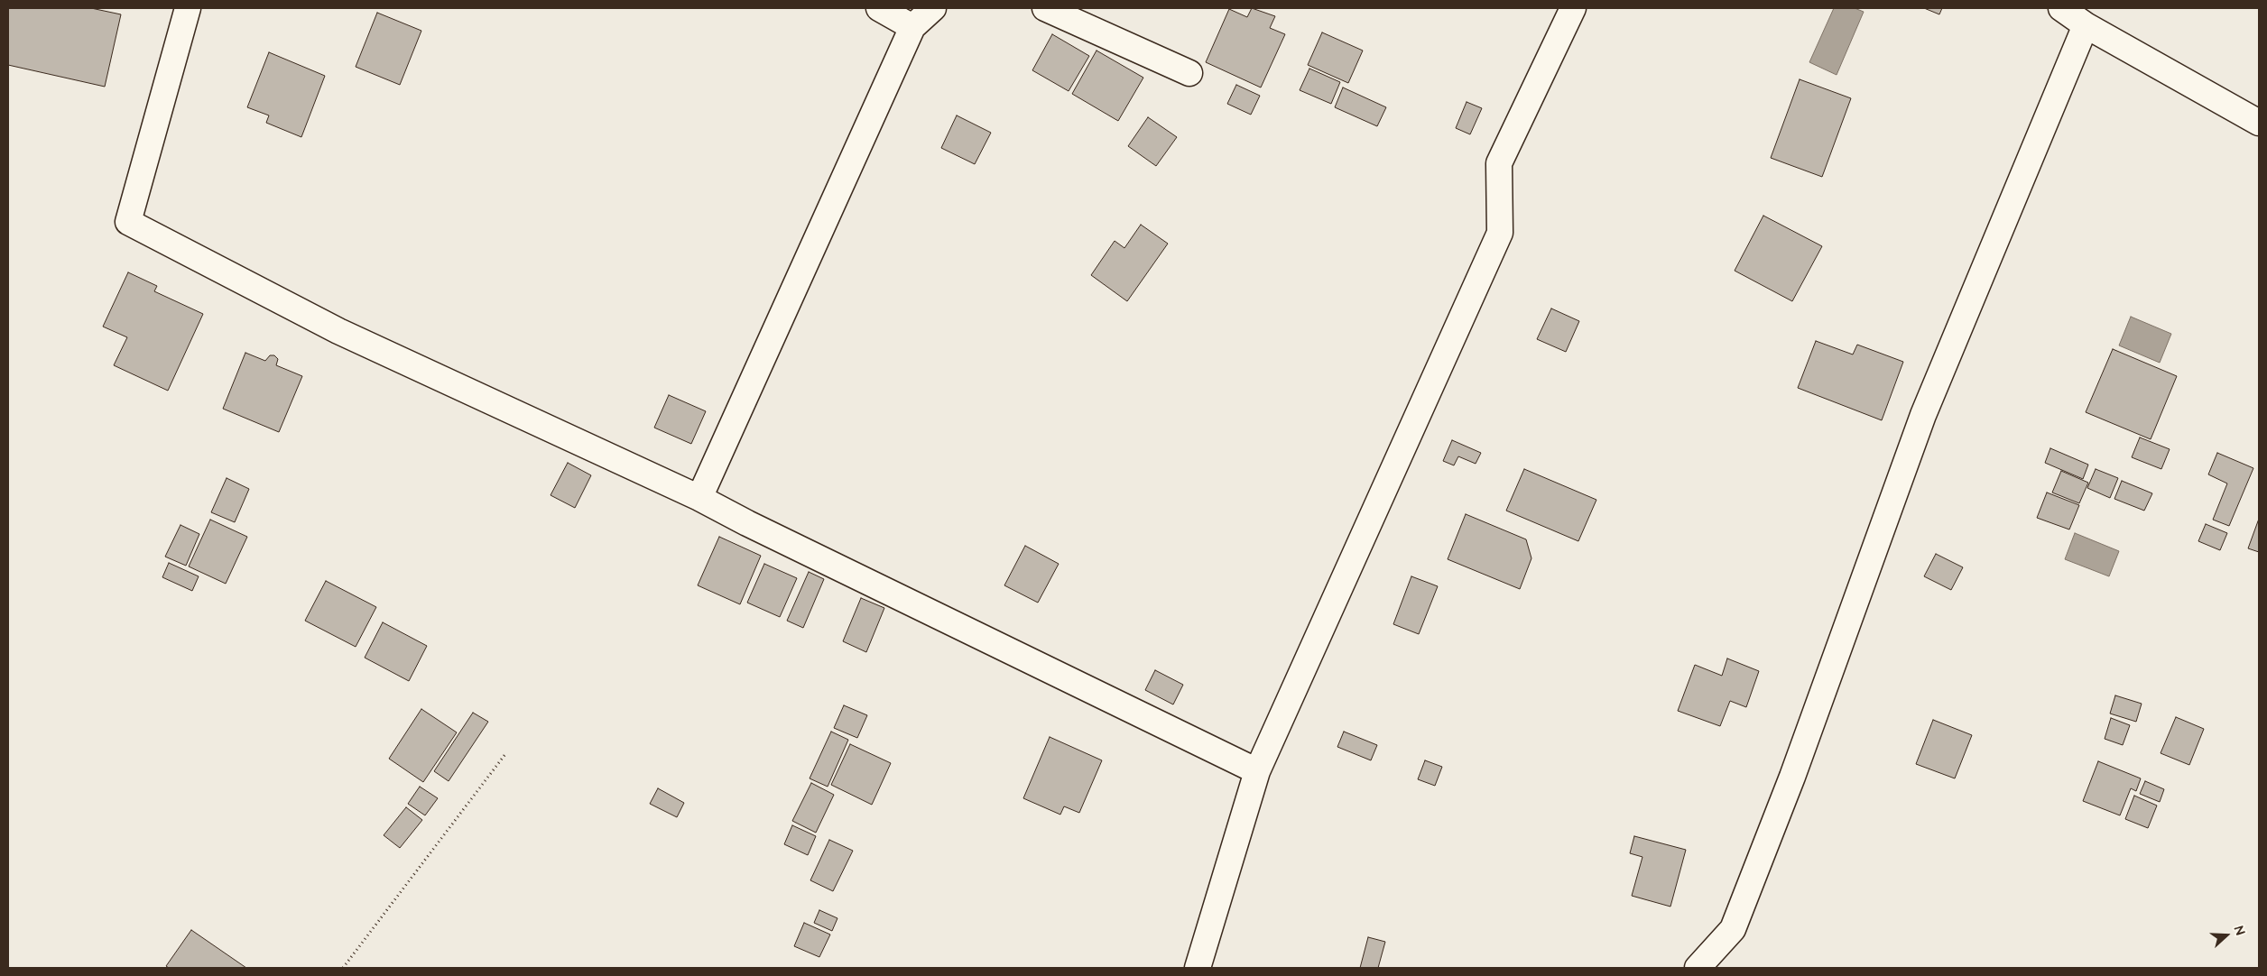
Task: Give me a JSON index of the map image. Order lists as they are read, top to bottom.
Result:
{
  "north": "right"
}
